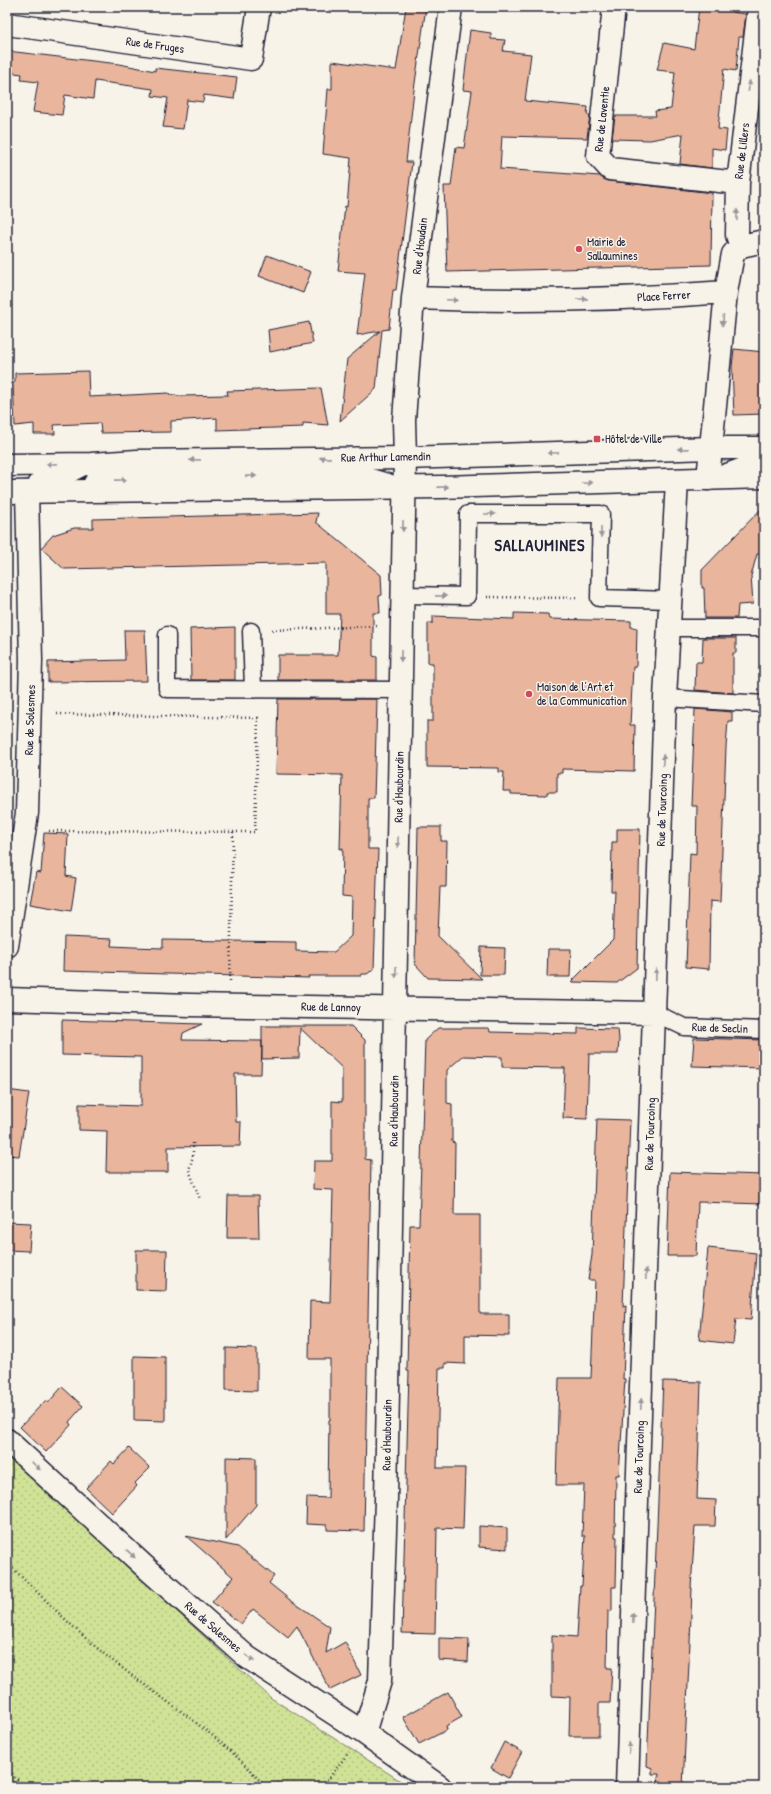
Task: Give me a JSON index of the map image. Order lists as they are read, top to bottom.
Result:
{
  "streets": {
    "street": [
      "Rue de Fruges",
      "Rue de Laventie",
      "Rue de Lillers",
      "Rue d'Houdain",
      "Place Ferrer",
      "Rue Arthur Lamendin",
      "Rue de Solesmes",
      "Rue d'Haubourdin",
      "Rue de Tourcoing",
      "Rue de Lannoy"
    ],
    "lane": ["Rue de Seclin"]
  },
  "crossings": [
    ["Rue de Laventie", "Rue de Lillers"],
    ["Rue d'Houdain", "Place Ferrer"],
    ["Rue d'Houdain", "Rue Arthur Lamendin"],
    ["Rue d'Houdain", "Rue d'Haubourdin"],
    ["Rue de Solesmes", "Rue d'Haubourdin"],
    ["Rue d'Haubourdin", "Rue de Lannoy"],
    ["Rue de Tourcoing", "Rue de Lannoy"],
    ["Rue de Tourcoing", "Rue de Seclin"],
    ["Rue de Lannoy", "Rue de Seclin"]
  ],
  "one_way": [
    "Rue de Lillers",
    "Rue de Solesmes",
    "Rue d'Haubourdin",
    "Rue de Tourcoing"
  ],
  "districts": ["SALLAUMINES"],
  "places": {
    "other": ["Mairie de Sallaumines", "Maison de l’Art et de la Communication"],
    "transit": ["Hôtel de Ville"]
  }
}
